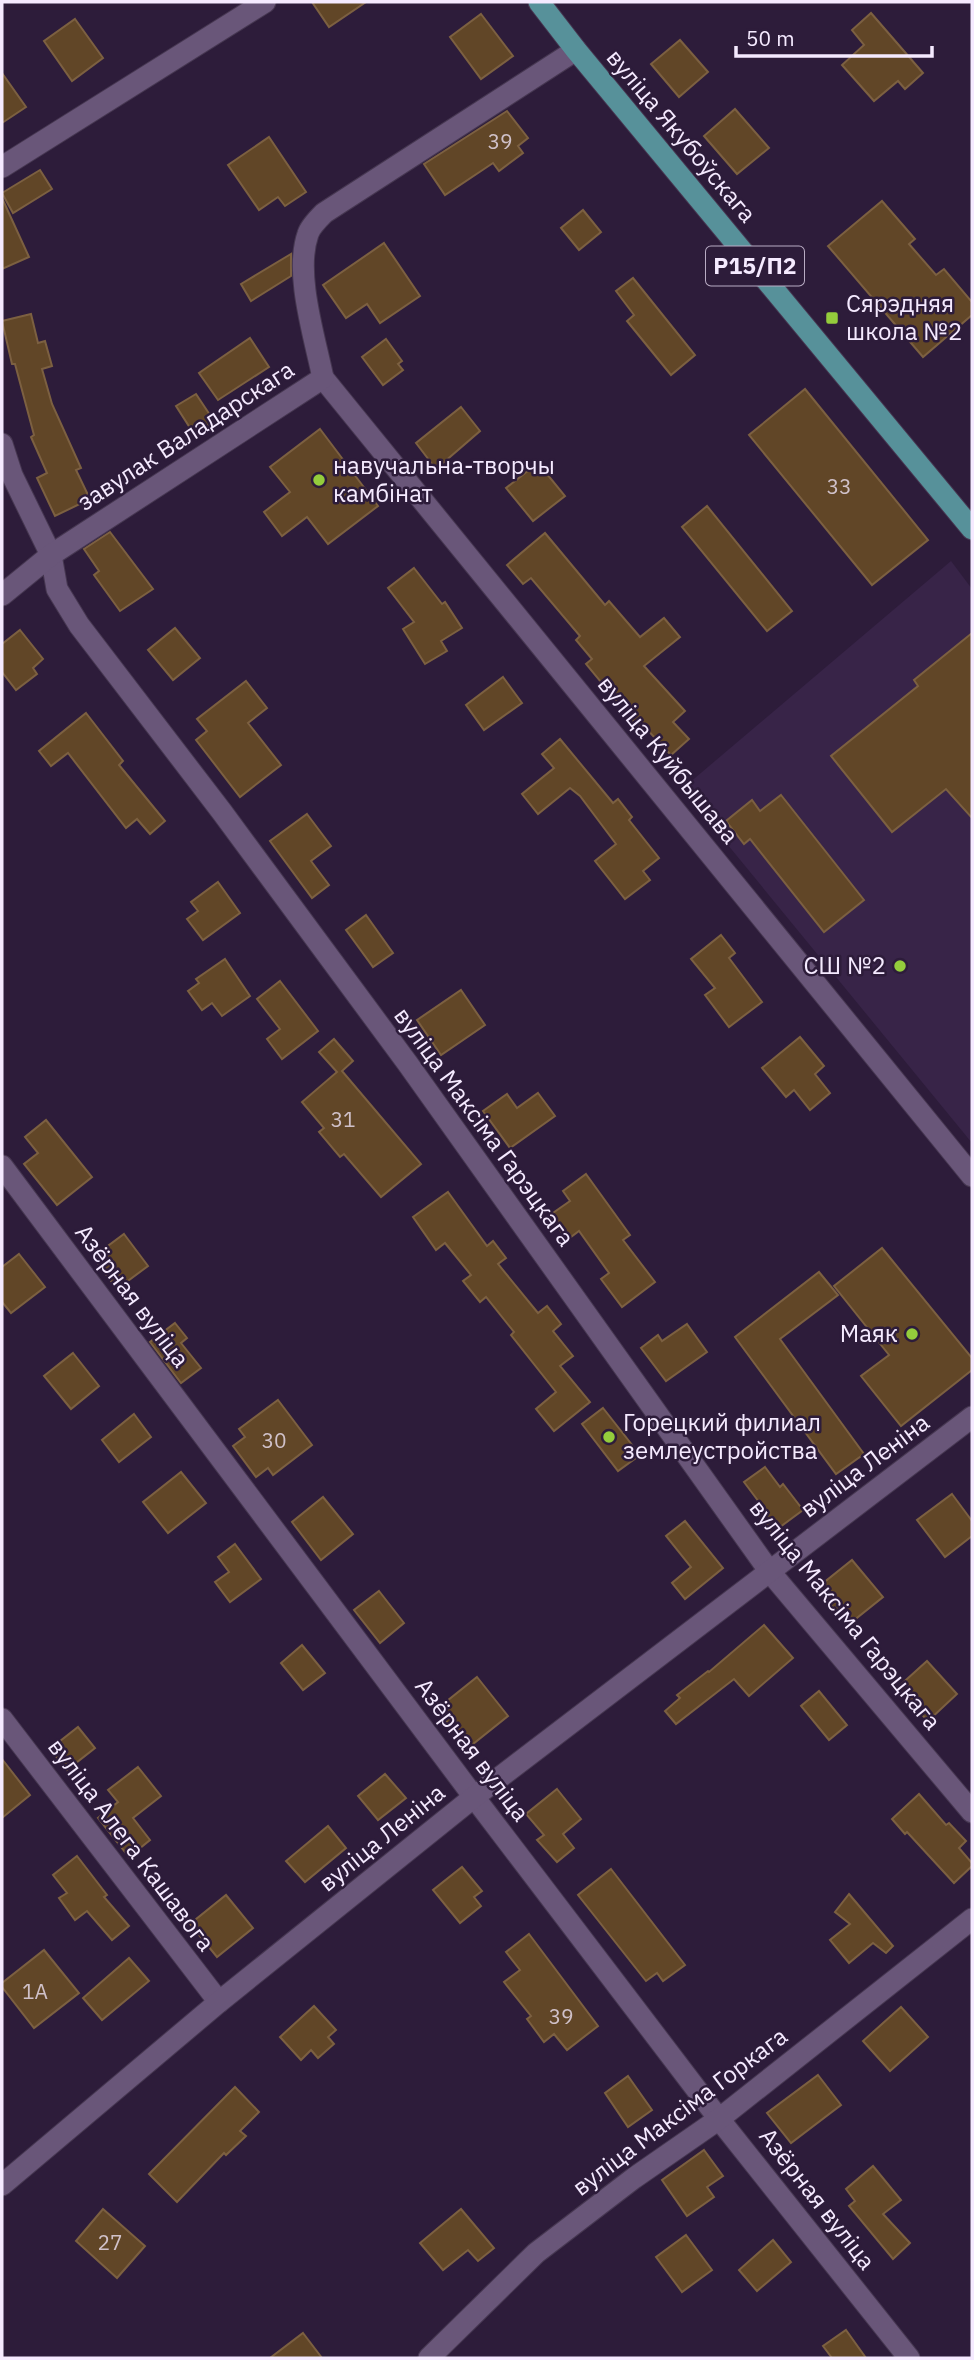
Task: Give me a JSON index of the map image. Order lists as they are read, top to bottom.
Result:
{
  "streets": {
    "main road": ["вуліца Якубоўскага", "Р15/П2"],
    "street": [
      "завулак Валадарскага",
      "вуліца Куйбышава",
      "вуліца Максіма Гарэцкага",
      "Азёрная вуліца",
      "вуліца Леніна",
      "вуліца Алега Кашавога",
      "вуліца Максіма Горкага"
    ]
  },
  "crossings": [
    ["вуліца Якубоўскага", "завулак Валадарскага"],
    ["завулак Валадарскага", "вуліца Куйбышава"],
    ["завулак Валадарскага", "вуліца Максіма Гарэцкага"],
    ["вуліца Максіма Гарэцкага", "вуліца Леніна"],
    ["Азёрная вуліца", "вуліца Леніна"],
    ["Азёрная вуліца", "вуліца Максіма Горкага"],
    ["вуліца Леніна", "вуліца Алега Кашавога"]
  ],
  "places": {
    "transit": ["Сярэдняя школа №2"],
    "other": [
      "навучальна-творчы камбінат",
      "СШ №2",
      "Маяк",
      "Горецкий филиал землеустройства"
    ]
  },
  "house_numbers": [
    "39",
    "33",
    "31",
    "30",
    "1А",
    "39",
    "27"
  ],
  "scale_bar": "50 m"
}
